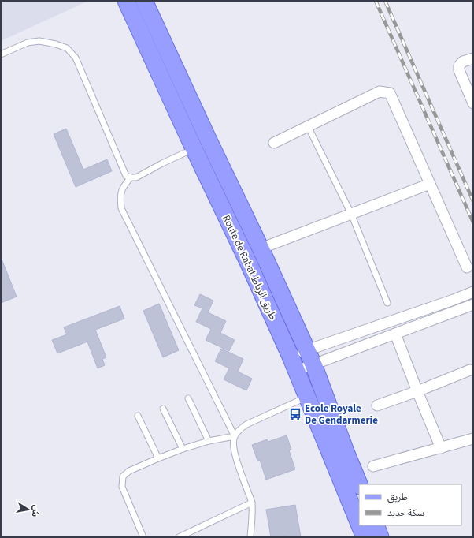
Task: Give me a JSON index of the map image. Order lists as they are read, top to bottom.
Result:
{
  "streets": {
    "main road": ["Route de Rabat طريق الرباط"]
  },
  "places": {
    "bus stop": ["Ecole Royale De Gendarmerie"]
  },
  "legend": ["طريق", "سكة حديد"],
  "north": "right"
}
